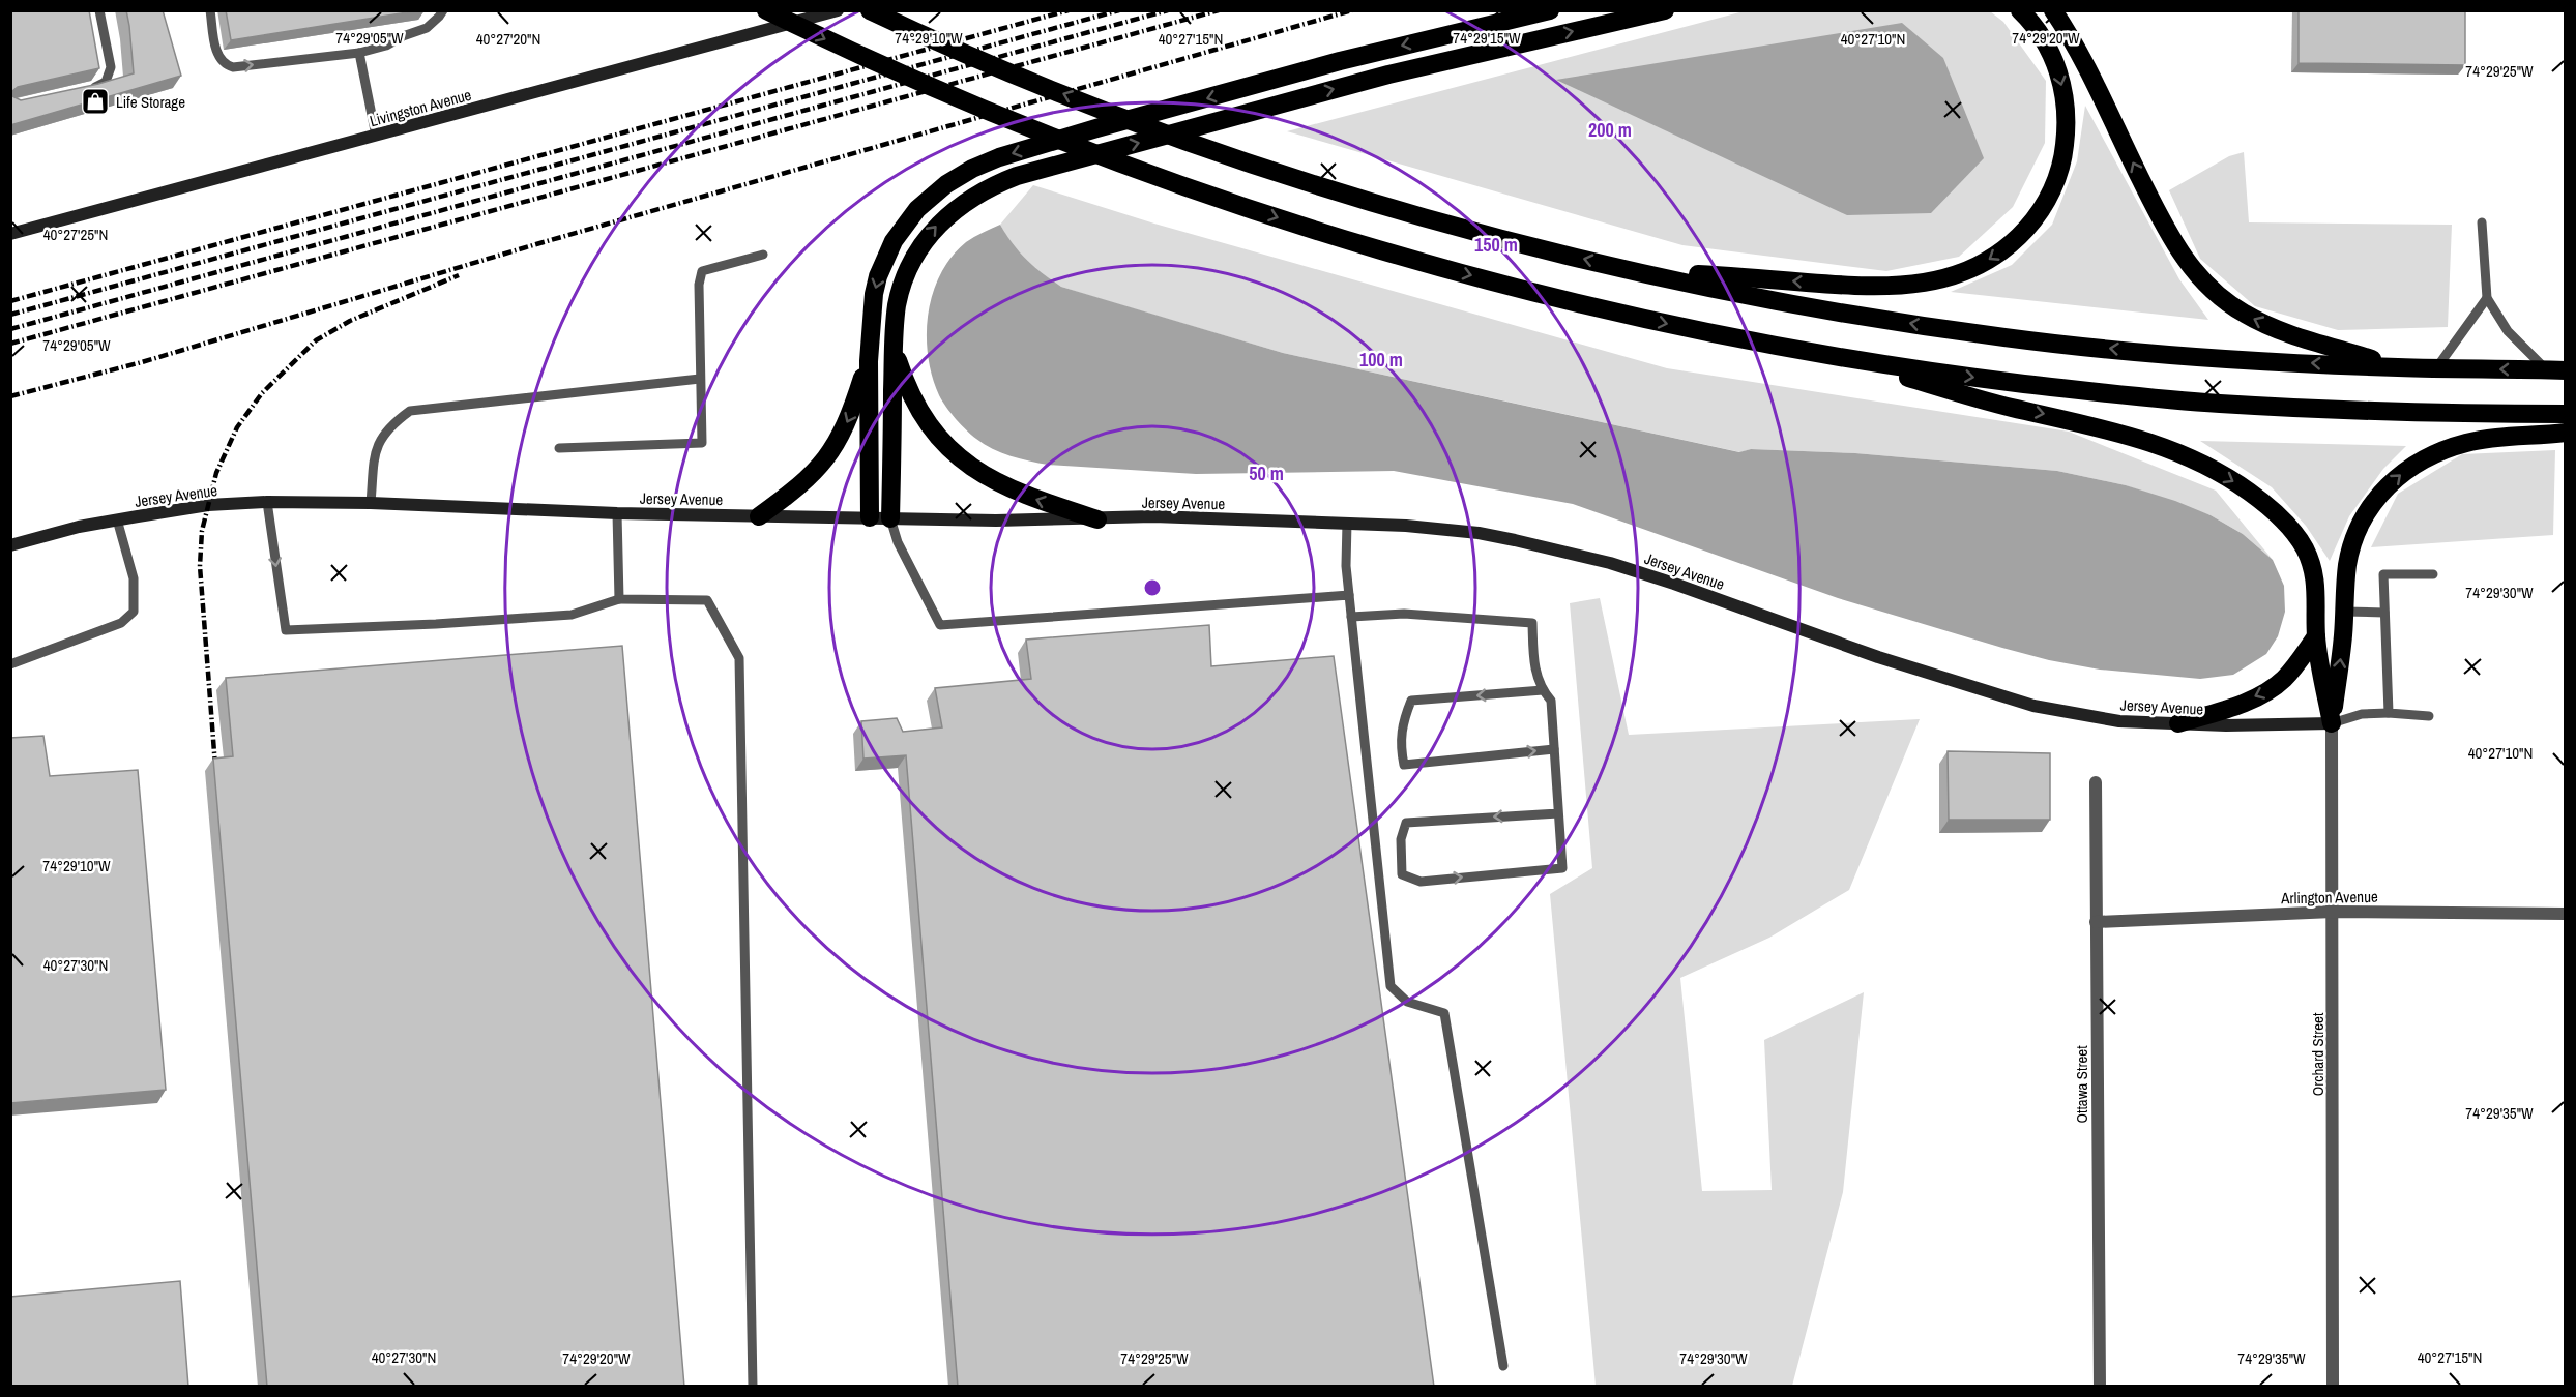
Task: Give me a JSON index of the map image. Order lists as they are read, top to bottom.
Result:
{
  "streets": {
    "main road": ["Livingston Avenue", "Jersey Avenue"],
    "street": ["Arlington Avenue", "Orchard Street", "Ottawa Street"]
  },
  "crossings": [
    ["Jersey Avenue", "Orchard Street"],
    ["Arlington Avenue", "Orchard Street"],
    ["Arlington Avenue", "Ottawa Street"]
  ],
  "places": {
    "shop": ["Life Storage"]
  },
  "coordinates": [
    "74°29'05\"W",
    "74°29'10\"W",
    "74°29'15\"W",
    "74°29'20\"W",
    "40°27'20\"N",
    "40°27'15\"N",
    "40°27'10\"N",
    "74°29'25\"W",
    "40°27'25\"N",
    "74°29'30\"W",
    "40°27'30\"N",
    "74°29'35\"W"
  ],
  "rings": [
    "200 m",
    "150 m",
    "100 m",
    "50 m"
  ]
}
